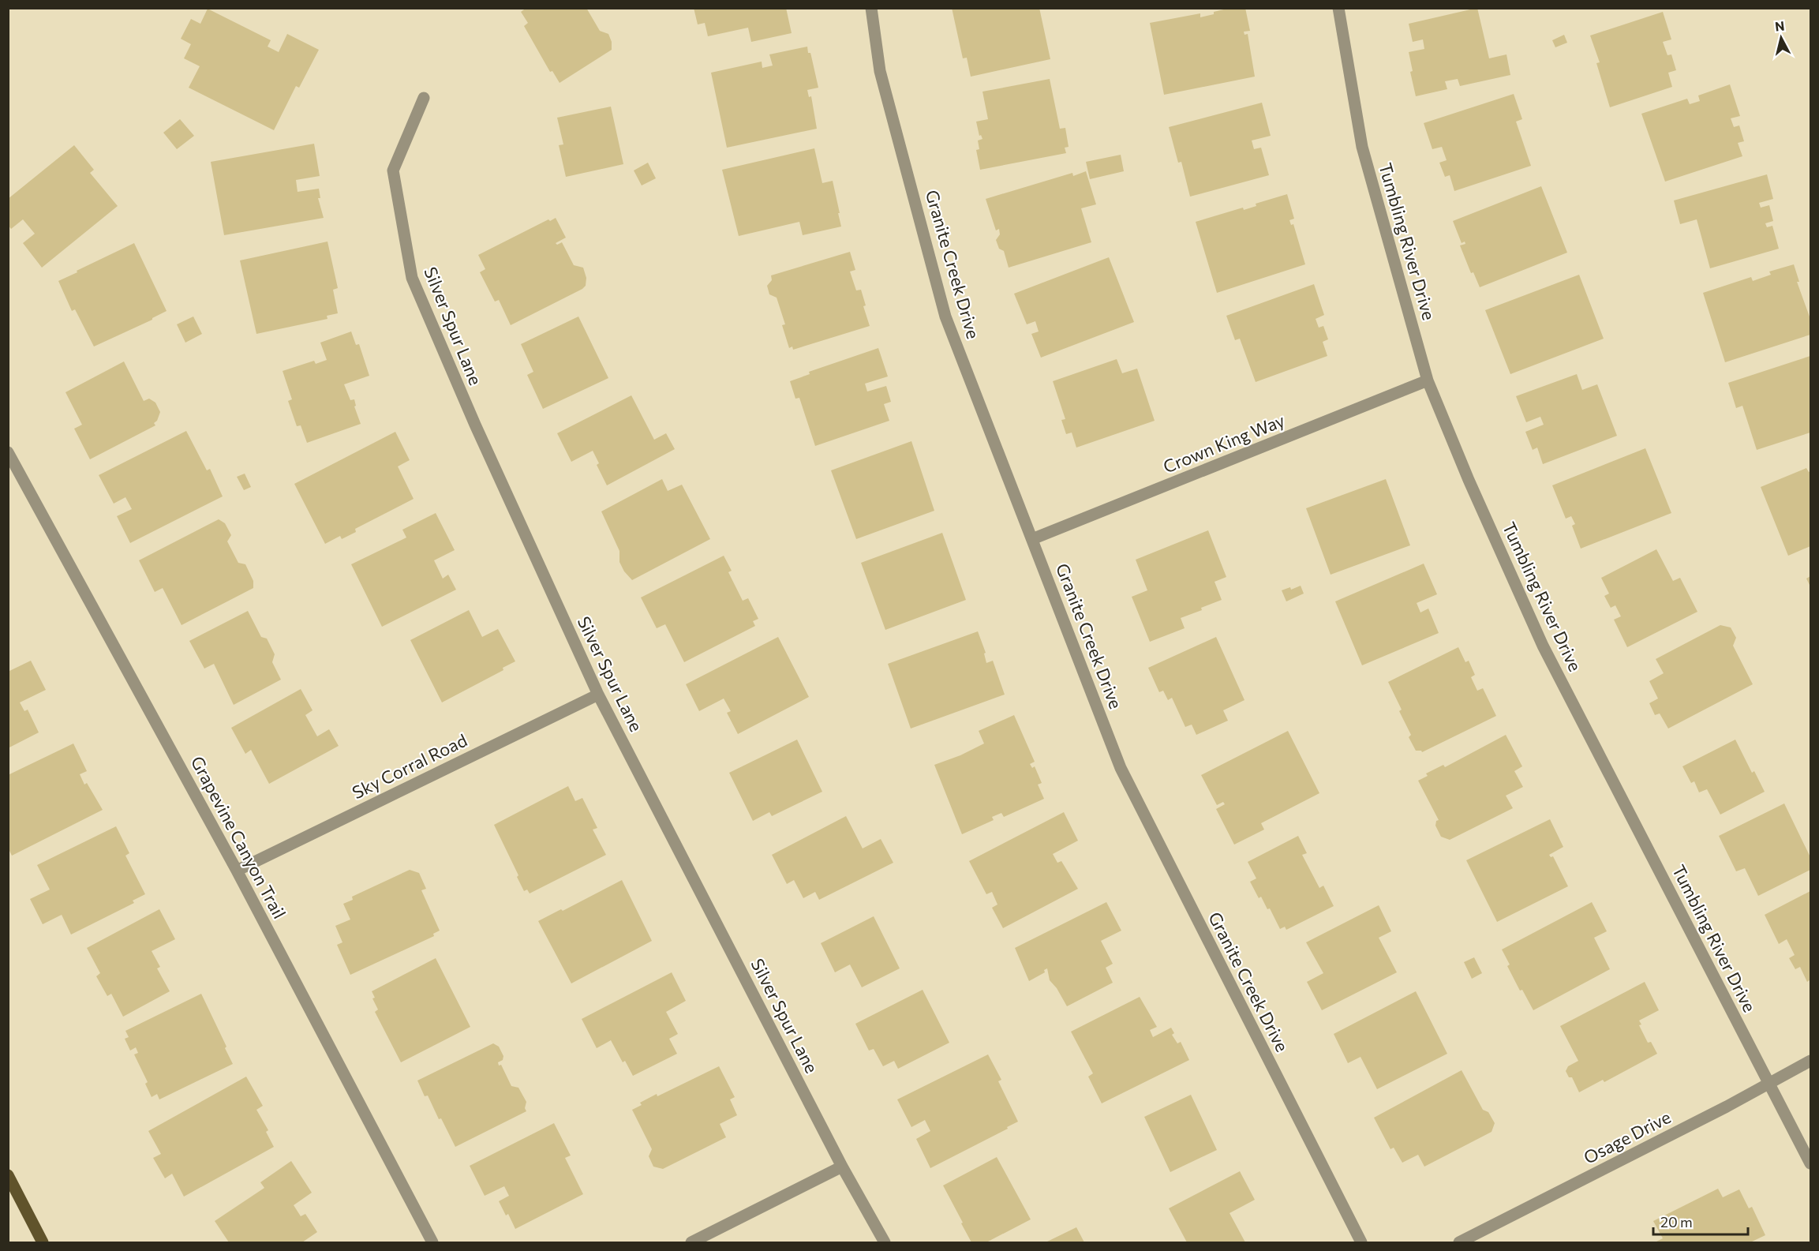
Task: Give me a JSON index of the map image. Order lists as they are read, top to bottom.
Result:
{
  "streets": {
    "street": [
      "Tumbling River Drive",
      "Granite Creek Drive",
      "Silver Spur Lane",
      "Crown King Way",
      "Sky Corral Road",
      "Grapevine Canyon Trail",
      "Osage Drive"
    ]
  },
  "crossings": [
    ["Tumbling River Drive", "Crown King Way"],
    ["Tumbling River Drive", "Osage Drive"],
    ["Granite Creek Drive", "Crown King Way"],
    ["Silver Spur Lane", "Sky Corral Road"],
    ["Sky Corral Road", "Grapevine Canyon Trail"]
  ],
  "scale_bar": "20 m",
  "north": "top"
}
